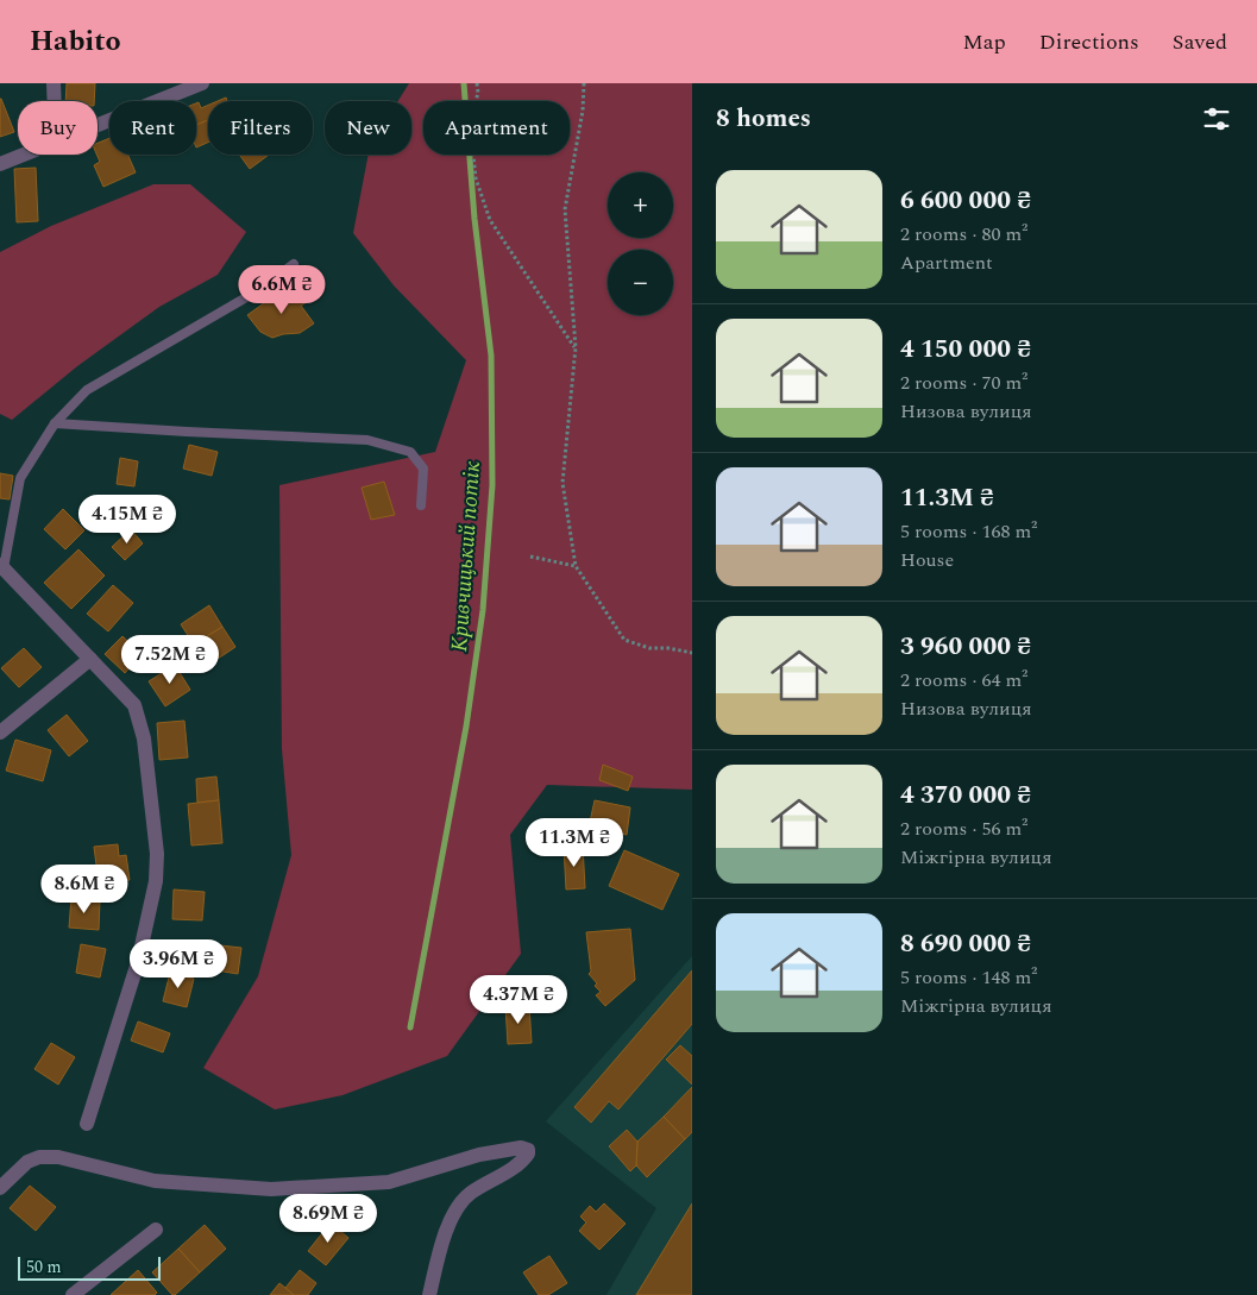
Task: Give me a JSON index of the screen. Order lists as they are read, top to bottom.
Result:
{
  "water": ["Кривчицький потік"],
  "scale_bar": "50 m",
  "page": {
    "header": "Habito",
    "nav": ["Map", "Directions", "Saved"],
    "heading": "8 homes",
    "chip": [
      "Buy",
      "Rent",
      "Filters",
      "New",
      "Apartment"
    ],
    "list": [
      {
        "name": "6 600 000 ₴",
        "note": "2 rooms · 80 m² · Apartment"
      },
      {
        "name": "4 150 000 ₴",
        "note": "2 rooms · 70 m² · Низова вулиця"
      },
      {
        "name": "11.3M ₴",
        "note": "5 rooms · 168 m² · House"
      },
      {
        "name": "3 960 000 ₴",
        "note": "2 rooms · 64 m² · Низова вулиця"
      },
      {
        "name": "4 370 000 ₴",
        "note": "2 rooms · 56 m² · Міжгірна вулиця"
      },
      {
        "name": "8 690 000 ₴",
        "note": "5 rooms · 148 m² · Міжгірна вулиця"
      }
    ],
    "map_buttons": ["+", "−"],
    "price": [
      "6.6M ₴",
      "4.15M ₴",
      "7.52M ₴",
      "11.3M ₴",
      "8.6M ₴",
      "3.96M ₴",
      "4.37M ₴",
      "8.69M ₴"
    ],
    "scale": "50 m"
  }
}
